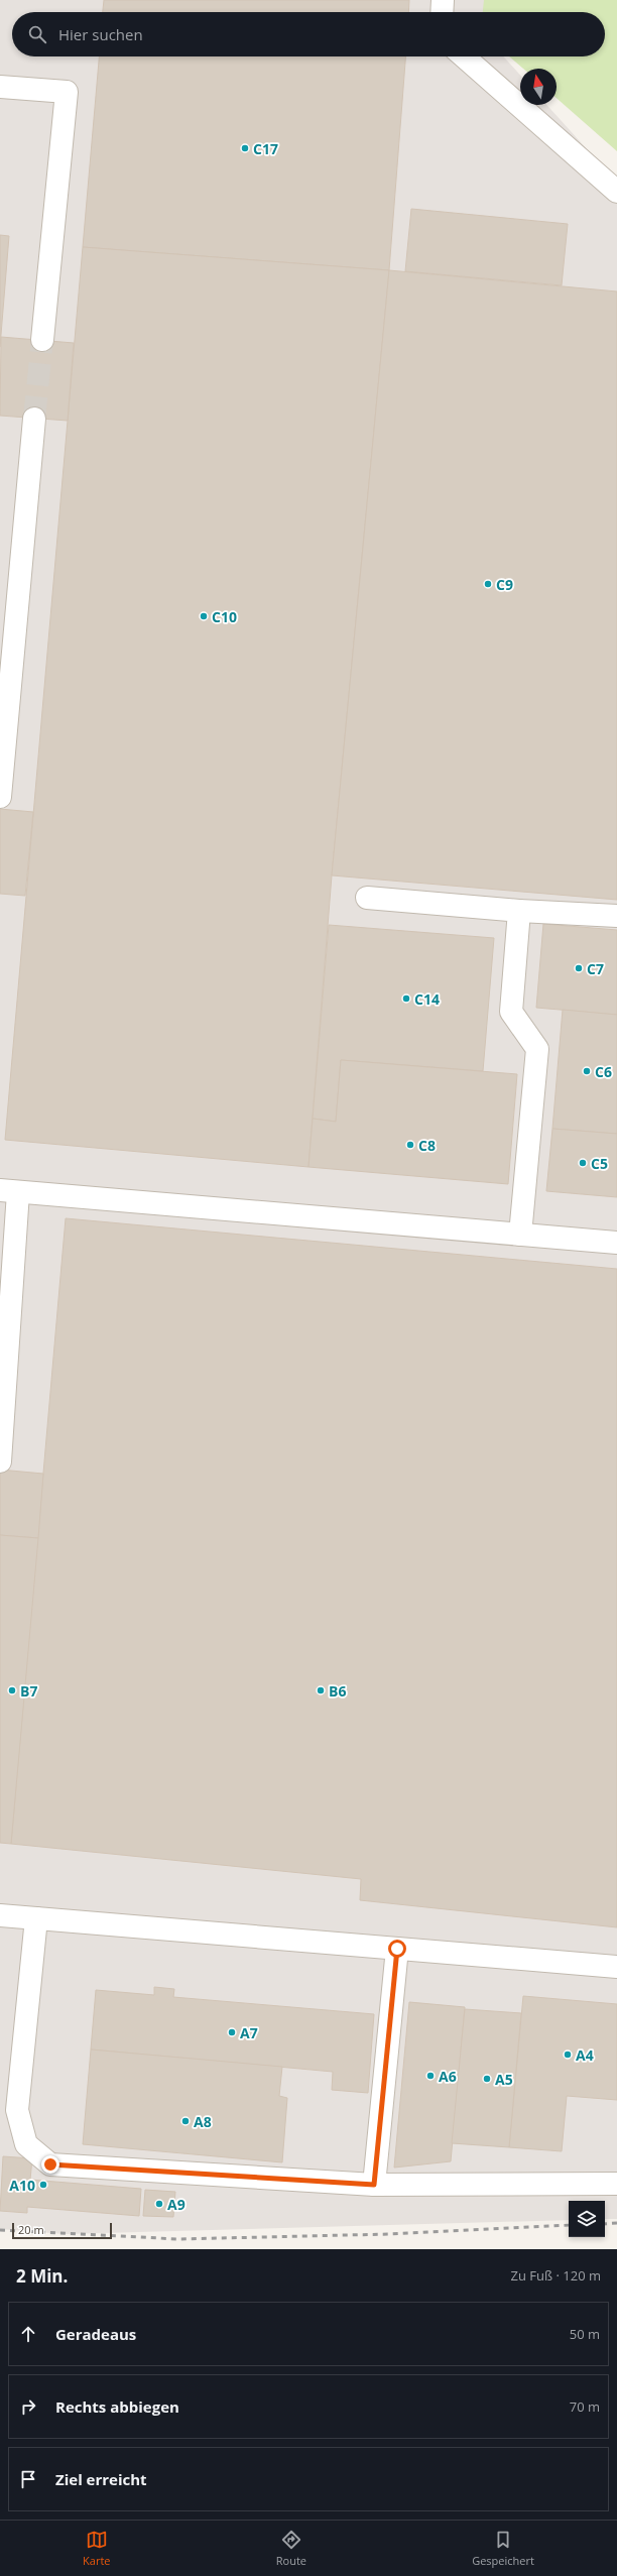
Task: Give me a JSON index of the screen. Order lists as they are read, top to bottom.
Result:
{
  "places": [
    "C17",
    "C9",
    "C10",
    "C7",
    "C14",
    "C6",
    "C8",
    "C5",
    "B7",
    "B6",
    "A7",
    "A4",
    "A6",
    "A5",
    "A8",
    "A10",
    "A9"
  ],
  "scale_bar": "20 m",
  "north": "top",
  "page": {
    "search": "Hier suchen",
    "scale": "20 m",
    "heading": ["2 Min.", "Zu Fuß · 120 m"],
    "list": [
      ["Geradeaus", "50 m"],
      ["Rechts abbiegen", "70 m"],
      "Ziel erreicht"
    ],
    "nav": ["Karte", "Route", "Gespeichert"]
  }
}
